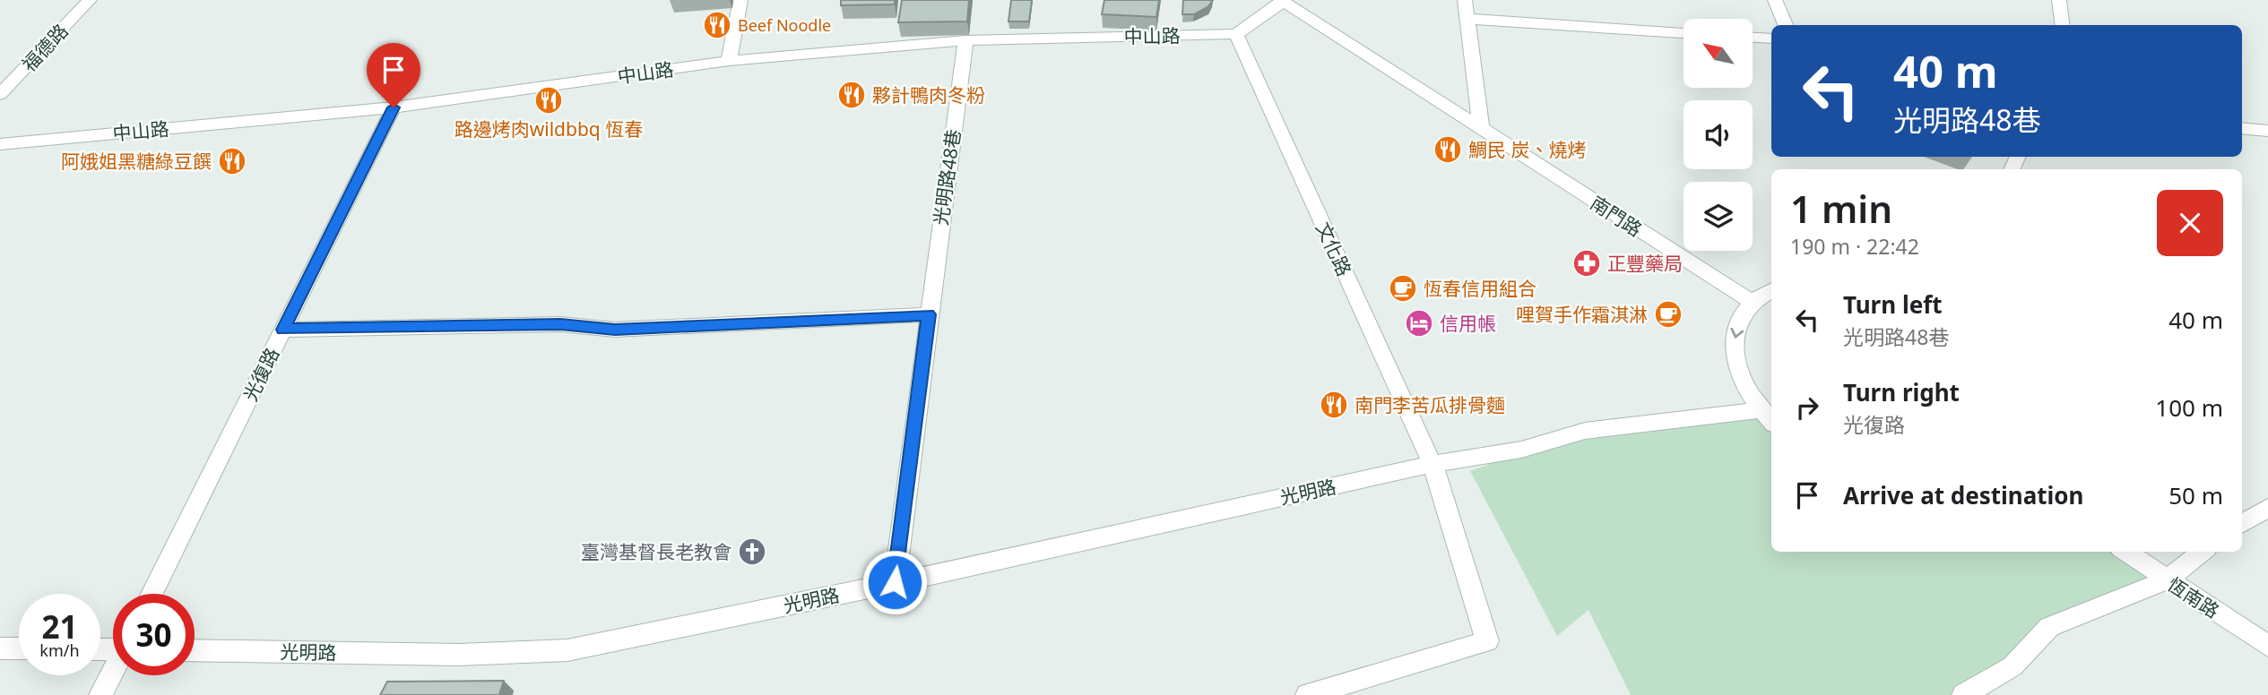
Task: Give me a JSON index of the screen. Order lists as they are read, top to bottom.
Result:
{
  "streets": {
    "street": [
      "中山路",
      "福德路",
      "光明路48巷",
      "南門路",
      "文化路",
      "光復路",
      "光明路",
      "恆南路"
    ]
  },
  "crossings": [
    ["中山路", "光明路48巷"],
    ["中山路", "文化路"],
    ["中山路", "光復路"],
    ["光明路48巷", "光明路"],
    ["文化路", "光明路"]
  ],
  "places": {
    "restaurant": [
      "Beef Noodle",
      "夥計鴨肉冬粉",
      "路邊烤肉wildbbq 恆春",
      "鯛民 炭、燒烤",
      "阿娥姐黑糖綠豆饌",
      "南門李苦瓜排骨麵"
    ],
    "pharmacy": ["正豐藥局"],
    "cafe": ["恆春信用組合", "哩賀手作霜淇淋"],
    "hotel": ["信用帳"],
    "church": ["臺灣基督長老教會"]
  },
  "north": "top left",
  "page": {
    "turn": ["40 m", "光明路48巷"],
    "heading": ["1 min", "190 m · 22:42"],
    "list": [
      {
        "name": "Turn left",
        "note": "光明路48巷",
        "value": "40 m"
      },
      {
        "name": "Turn right",
        "note": "光復路",
        "value": "100 m"
      },
      {
        "name": "Arrive at destination",
        "value": "50 m"
      }
    ],
    "speed": "21 km/h",
    "limit": "30"
  }
}
